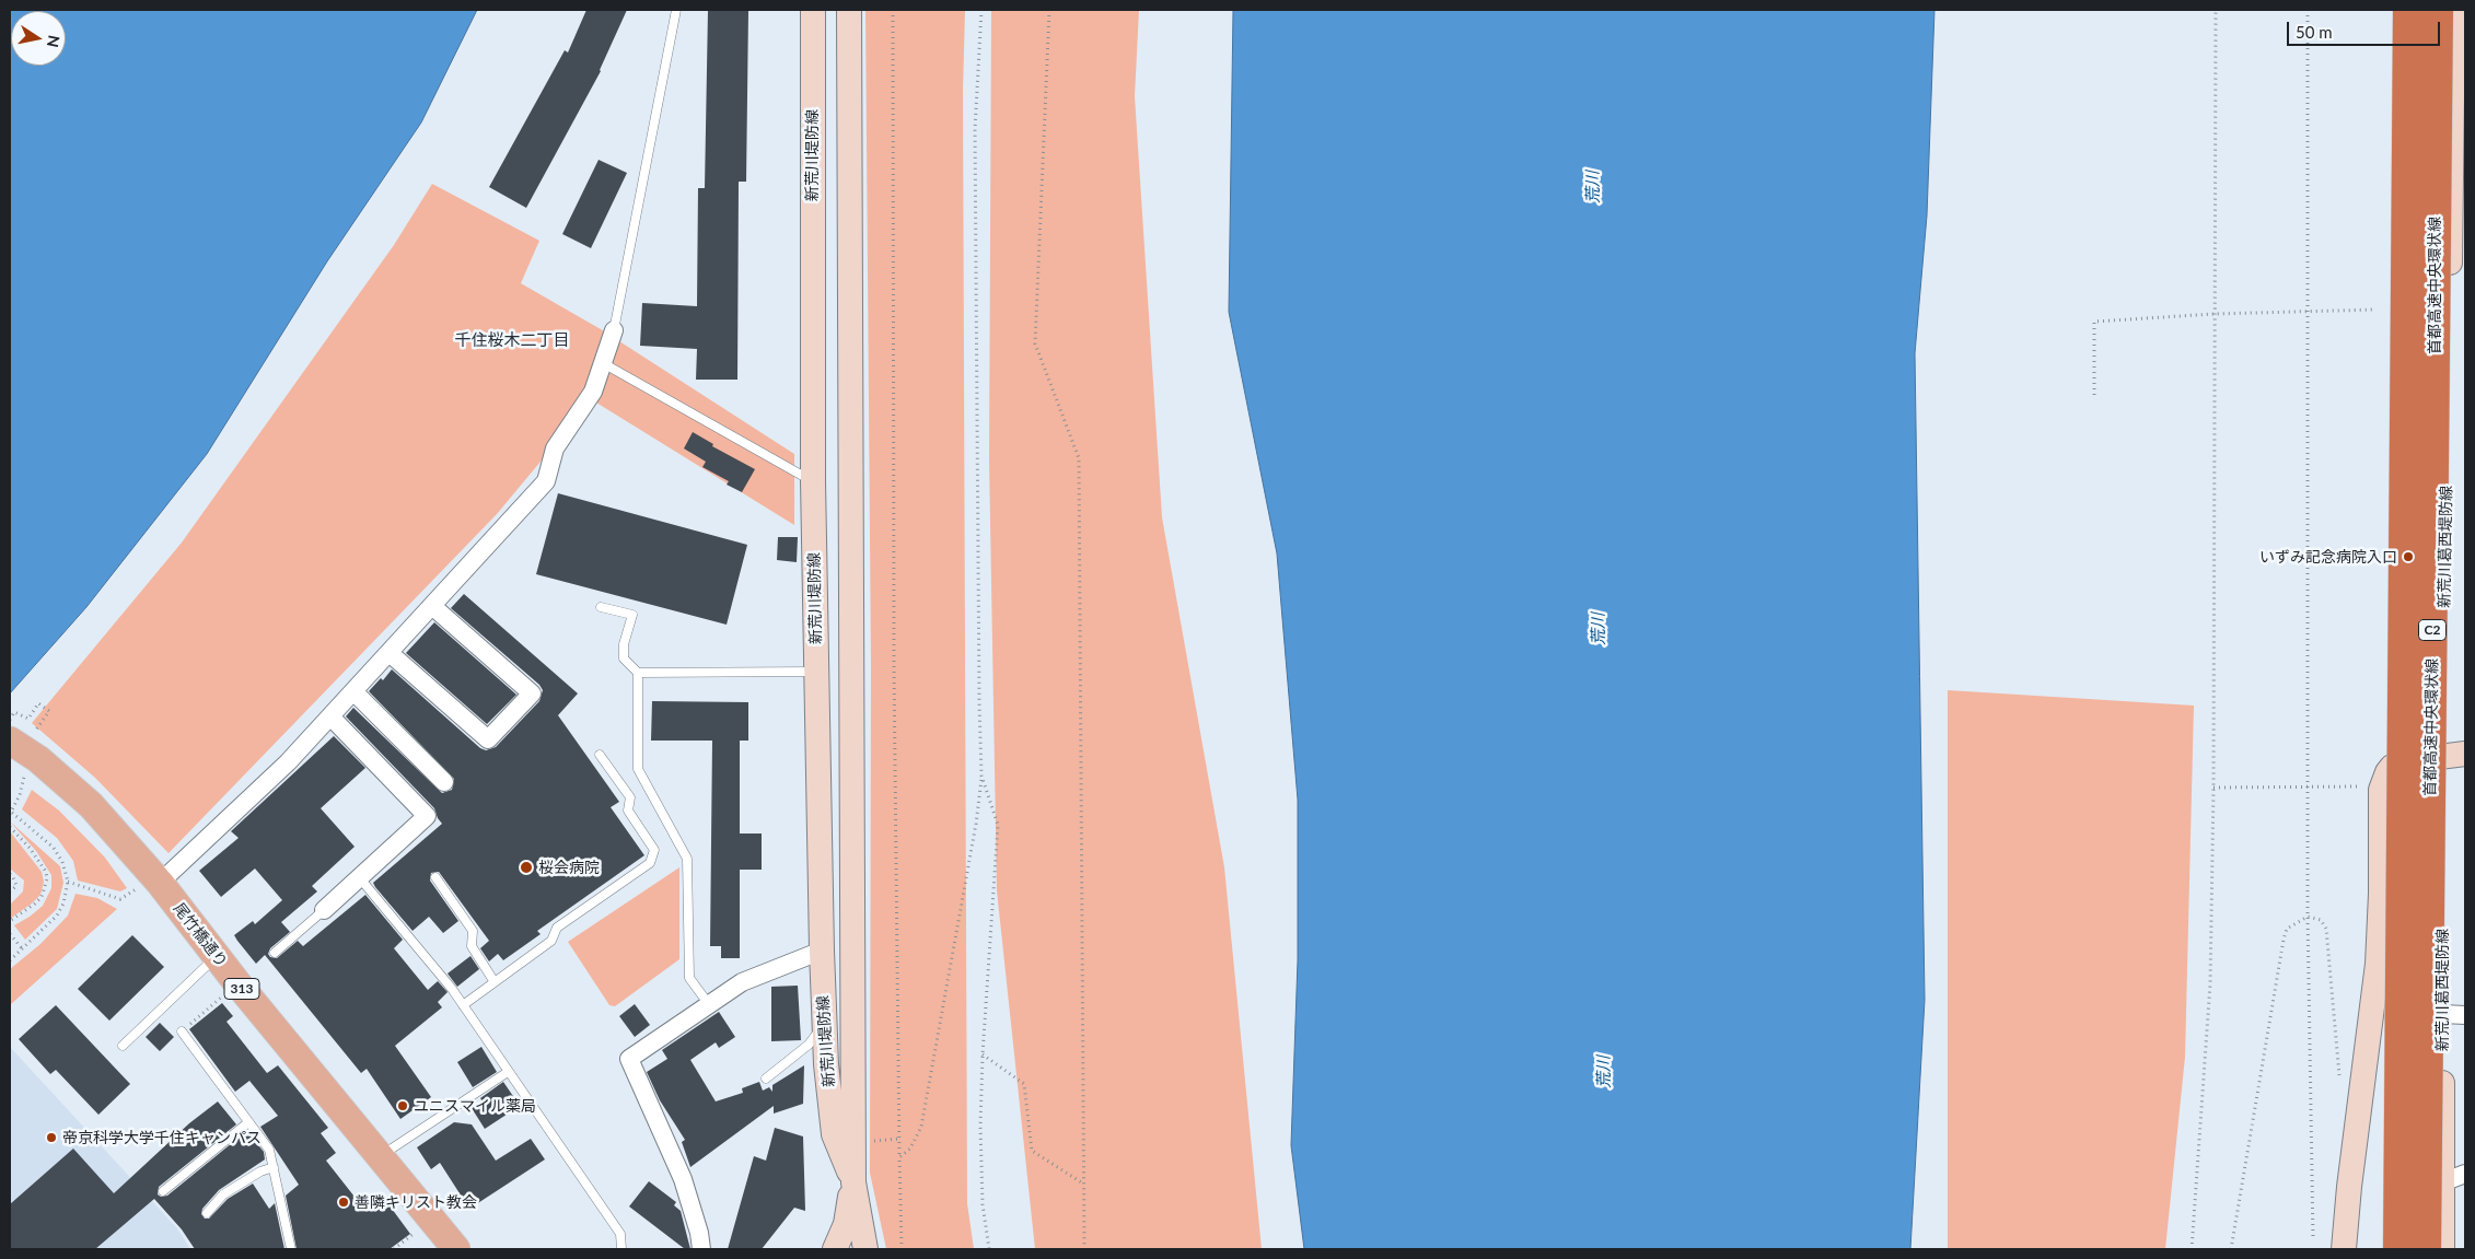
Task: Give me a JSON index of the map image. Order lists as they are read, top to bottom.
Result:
{
  "streets": {
    "highway": ["首都高速中央環状線", "C2"],
    "main road": [
      "新荒川堤防線",
      "新荒川葛西堤防線",
      "尾竹橋通り",
      "313"
    ]
  },
  "districts": ["千住桜木二丁目"],
  "water": ["荒川"],
  "places": [
    "いずみ記念病院入口",
    "桜会病院",
    "ユニスマイル薬局",
    "帝京科学大学千住キャンパス",
    "善隣キリスト教会"
  ],
  "scale_bar": "50 m",
  "north": "right"
}
